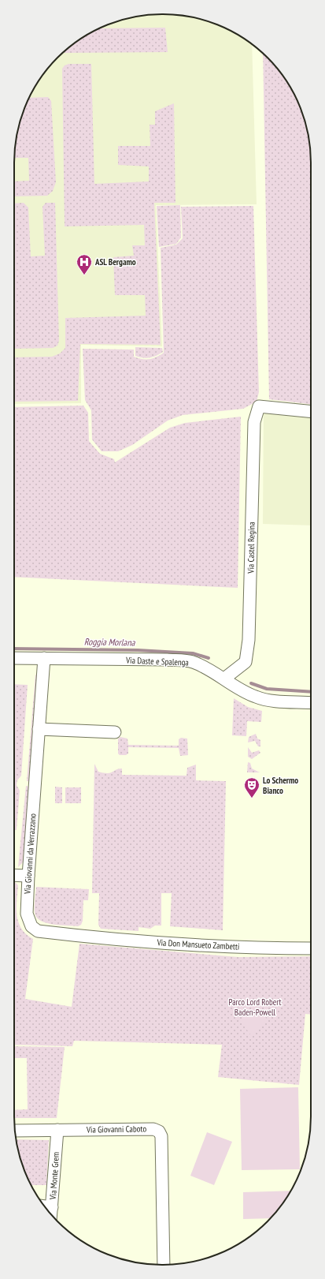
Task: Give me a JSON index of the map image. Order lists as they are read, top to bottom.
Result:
{
  "streets": {
    "street": [
      "Via Castel Regina",
      "Via Daste e Spalenga",
      "Via Giovanni da Verrazzano",
      "Via Don Mansueto Zambetti",
      "Via Giovanni Caboto",
      "Via Monte Grem"
    ]
  },
  "crossings": [
    ["Via Castel Regina", "Via Daste e Spalenga"],
    ["Via Daste e Spalenga", "Via Giovanni da Verrazzano"],
    ["Via Giovanni da Verrazzano", "Via Don Mansueto Zambetti"],
    ["Via Giovanni Caboto", "Via Monte Grem"]
  ],
  "water": ["Roggia Morlana"],
  "parks": ["Parco Lord Robert Baden-Powell"],
  "places": {
    "hospital": ["ASL Bergamo"],
    "theatre": ["Lo Schermo Bianco"]
  }
}
